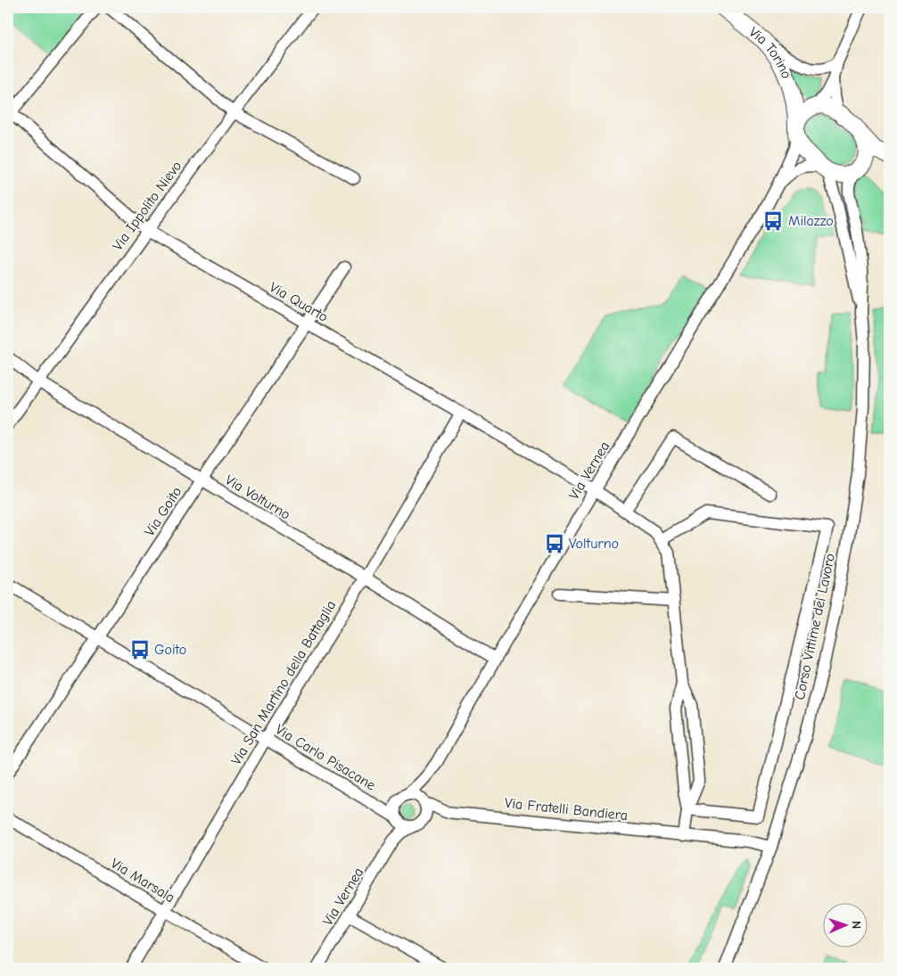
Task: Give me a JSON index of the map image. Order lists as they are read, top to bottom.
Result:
{
  "streets": {
    "main road": ["Via Torino"],
    "street": [
      "Via Ippolito Nievo",
      "Via Quarto",
      "Via Vernea",
      "Via Volturno",
      "Via Goito",
      "Corso Vittime del Lavoro",
      "Via San Martino della Battaglia",
      "Via Carlo Pisacane",
      "Via Fratelli Bandiera",
      "Via Marsala"
    ]
  },
  "crossings": [
    ["Via Ippolito Nievo", "Via Quarto"],
    ["Via Ippolito Nievo", "Via Volturno"],
    ["Via Quarto", "Via Vernea"],
    ["Via Quarto", "Via Goito"],
    ["Via Quarto", "Via San Martino della Battaglia"],
    ["Via Vernea", "Via Volturno"],
    ["Via Volturno", "Via Goito"],
    ["Via Volturno", "Via San Martino della Battaglia"],
    ["Via Goito", "Via Carlo Pisacane"],
    ["Corso Vittime del Lavoro", "Via Fratelli Bandiera"],
    ["Via San Martino della Battaglia", "Via Carlo Pisacane"],
    ["Via San Martino della Battaglia", "Via Marsala"]
  ],
  "places": {
    "bus stop": ["Milazzo", "Volturno", "Goito"]
  },
  "north": "right"
}
